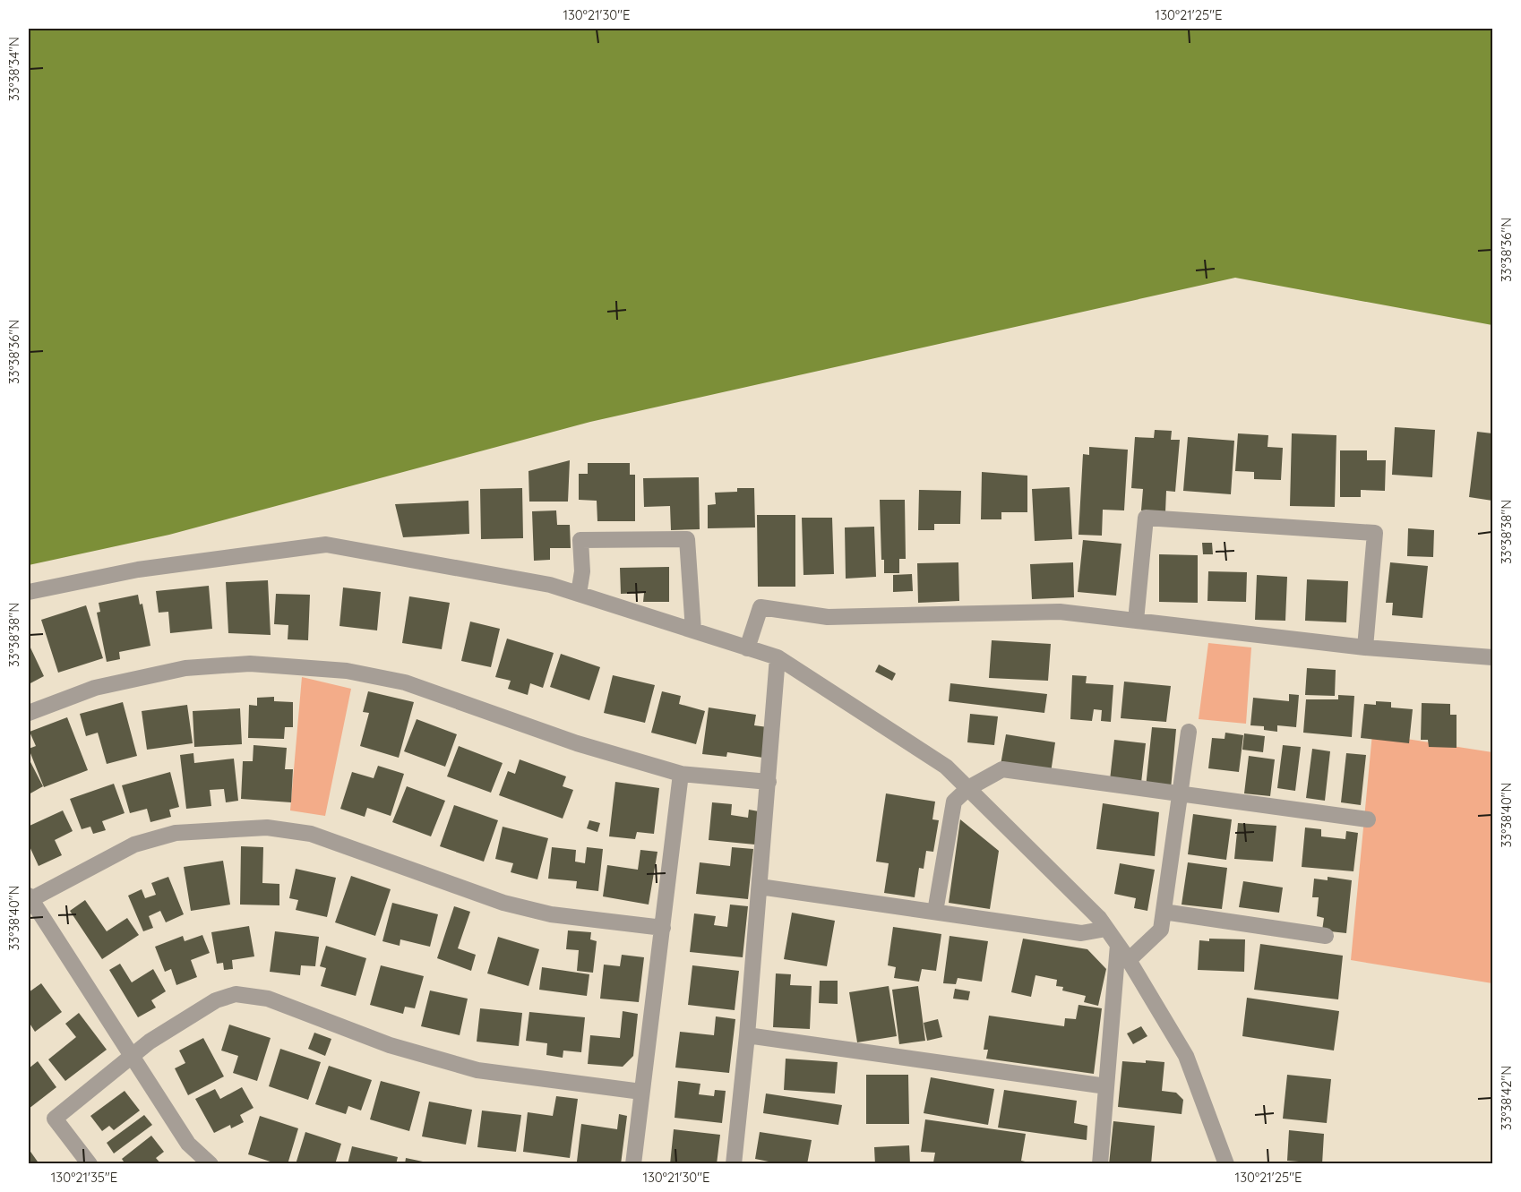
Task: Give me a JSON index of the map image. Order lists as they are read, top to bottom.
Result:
{
  "coordinates": [
    "130°21'30\"E",
    "130°21'25\"E",
    "33°38'34\"N",
    "33°38'36\"N",
    "33°38'38\"N",
    "33°38'40\"N",
    "33°38'42\"N",
    "130°21'35\"E"
  ]
}
